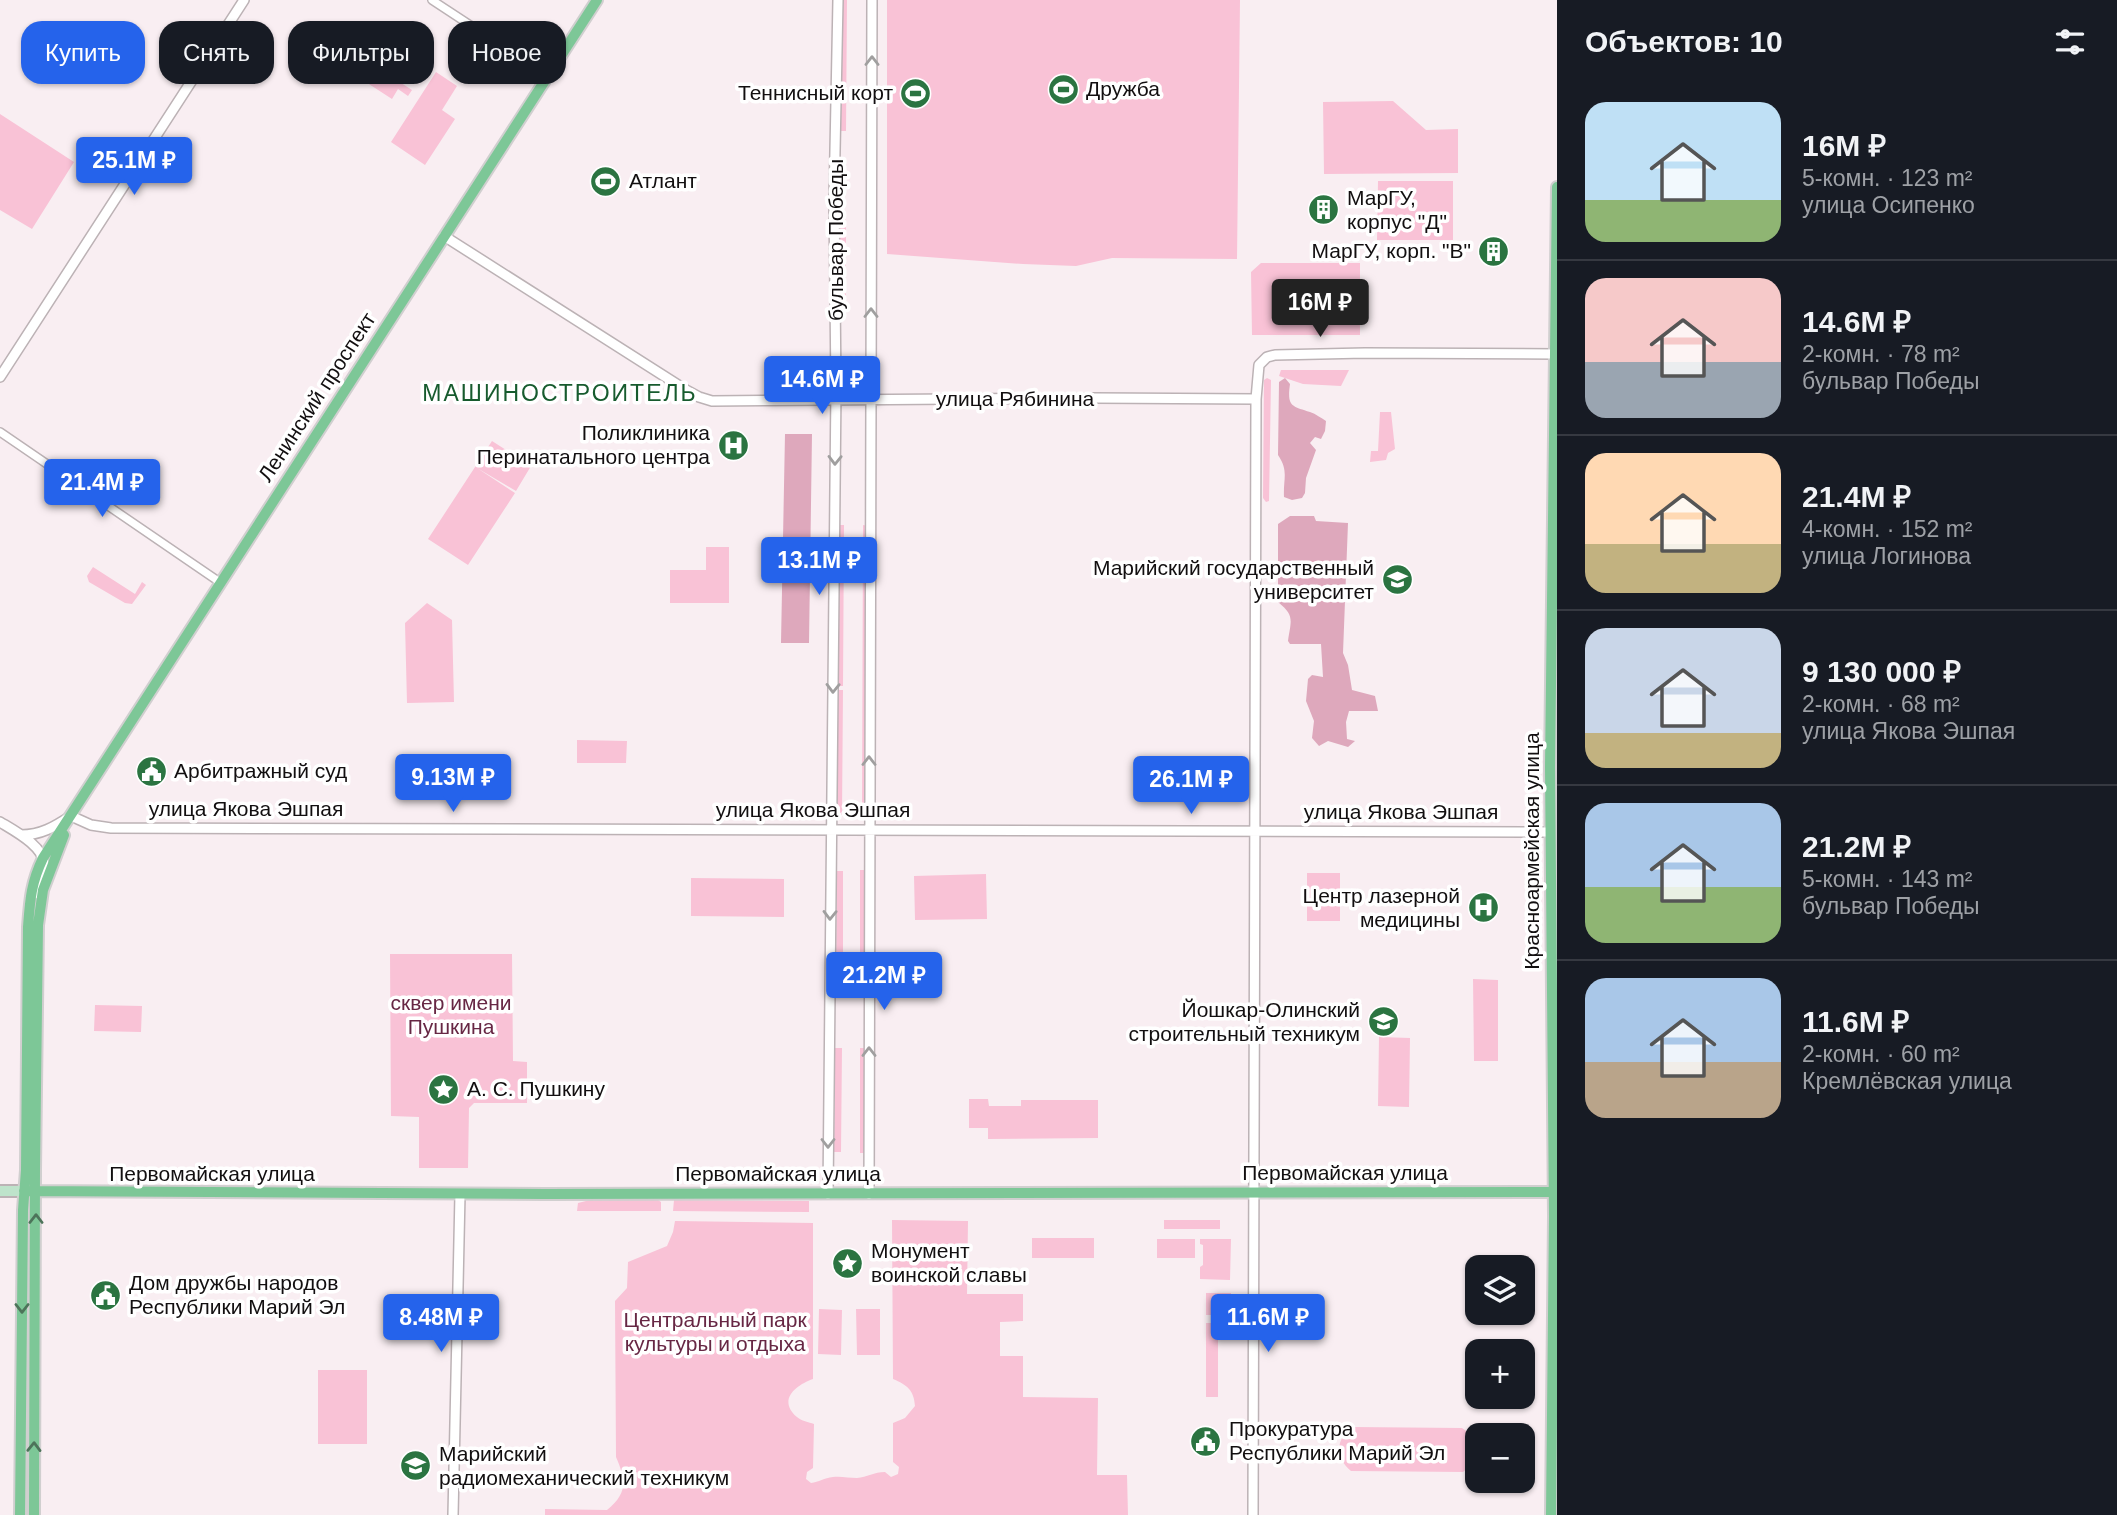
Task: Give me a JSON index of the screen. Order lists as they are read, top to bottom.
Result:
{
  "streets": {
    "main road": ["Ленинский проспект", "Красноармейская улица", "Первомайская улица"],
    "street": ["бульвар Победы", "улица Рябинина", "улица Якова Эшпая"]
  },
  "crossings": [
    ["бульвар Победы", "улица Рябинина"],
    ["бульвар Победы", "улица Якова Эшпая"],
    ["бульвар Победы", "Первомайская улица"],
    ["Ленинский проспект", "улица Рябинина"],
    ["Ленинский проспект", "улица Якова Эшпая"],
    ["Ленинский проспект", "Первомайская улица"],
    ["улица Якова Эшпая", "Красноармейская улица"],
    ["Красноармейская улица", "Первомайская улица"]
  ],
  "districts": ["МАШИНОСТРОИТЕЛЬ"],
  "parks": ["сквер имени Пушкина", "Центральный парк культуры и отдыха"],
  "places": {
    "sports": ["Дружба", "Теннисный корт", "Атлант"],
    "building": ["МарГУ, корпус \"Д\"", "МарГУ, корп. \"В\""],
    "hospital": ["Поликлиника Перинатального центра", "Центр лазерной медицины"],
    "school or university": ["Марийский государственный университет", "Йошкар-Олинский строительный техникум", "Марийский радиомеханический техникум"],
    "public building": ["Арбитражный суд", "Дом дружбы народов Республики Марий Эл", "Прокуратура Республики Марий Эл"],
    "place": ["А. С. Пушкину", "Монумент воинской славы"]
  },
  "page": {
    "heading": "Объектов: 10",
    "chip": [
      "Купить",
      "Снять",
      "Фильтры",
      "Новое"
    ],
    "list": [
      {
        "name": "16M ₽",
        "note": "5-комн. · 123 m² · улица Осипенко"
      },
      {
        "name": "14.6M ₽",
        "note": "2-комн. · 78 m² · бульвар Победы"
      },
      {
        "name": "21.4M ₽",
        "note": "4-комн. · 152 m² · улица Логинова"
      },
      {
        "name": "9 130 000 ₽",
        "note": "2-комн. · 68 m² · улица Якова Эшпая"
      },
      {
        "name": "21.2M ₽",
        "note": "5-комн. · 143 m² · бульвар Победы"
      },
      {
        "name": "11.6M ₽",
        "note": "2-комн. · 60 m² · Кремлёвская улица"
      }
    ],
    "price": [
      "25.1M ₽",
      "16M ₽",
      "14.6M ₽",
      "21.4M ₽",
      "13.1M ₽",
      "9.13M ₽",
      "26.1M ₽",
      "21.2M ₽",
      "8.48M ₽",
      "11.6M ₽"
    ],
    "map_buttons": ["+", "−"]
  }
}
